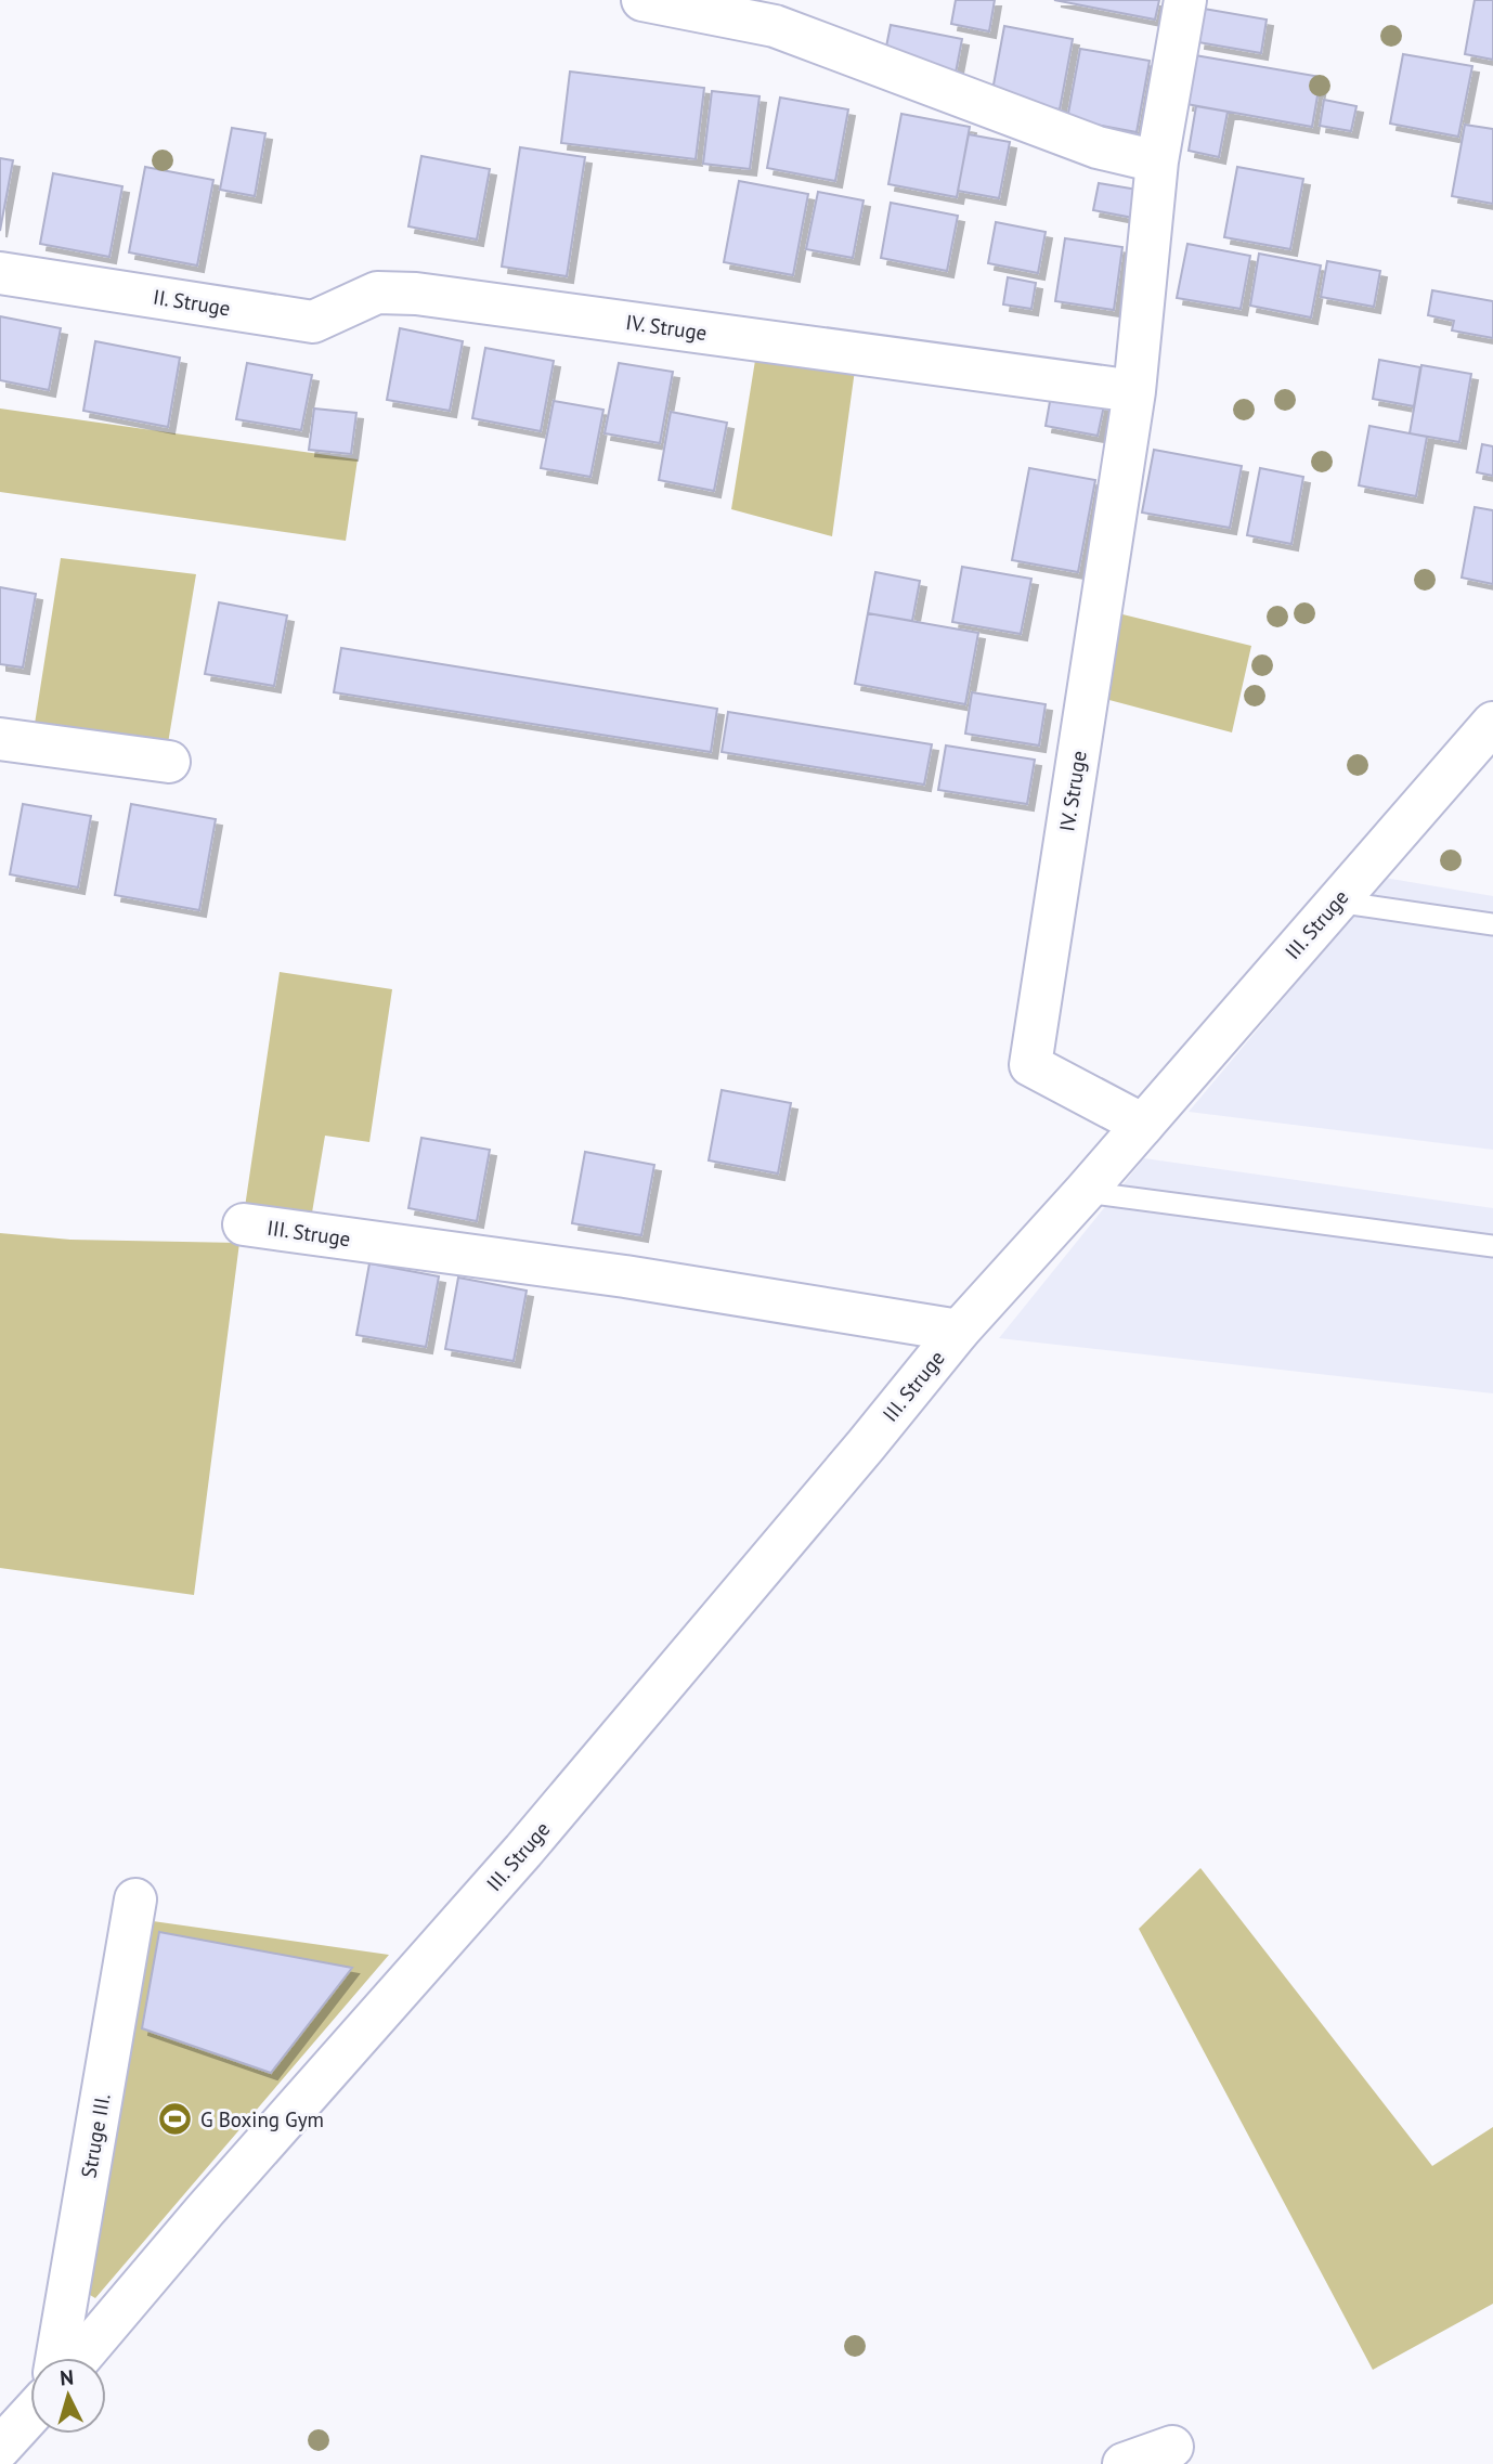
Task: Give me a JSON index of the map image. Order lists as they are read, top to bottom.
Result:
{
  "streets": {
    "street": [
      "II. Struge",
      "IV. Struge",
      "III. Struge",
      "Struge III."
    ]
  },
  "crossings": [
    ["II. Struge", "IV. Struge"],
    ["IV. Struge", "III. Struge"]
  ],
  "places": {
    "sports": ["G Boxing Gym"]
  },
  "north": "top"
}
